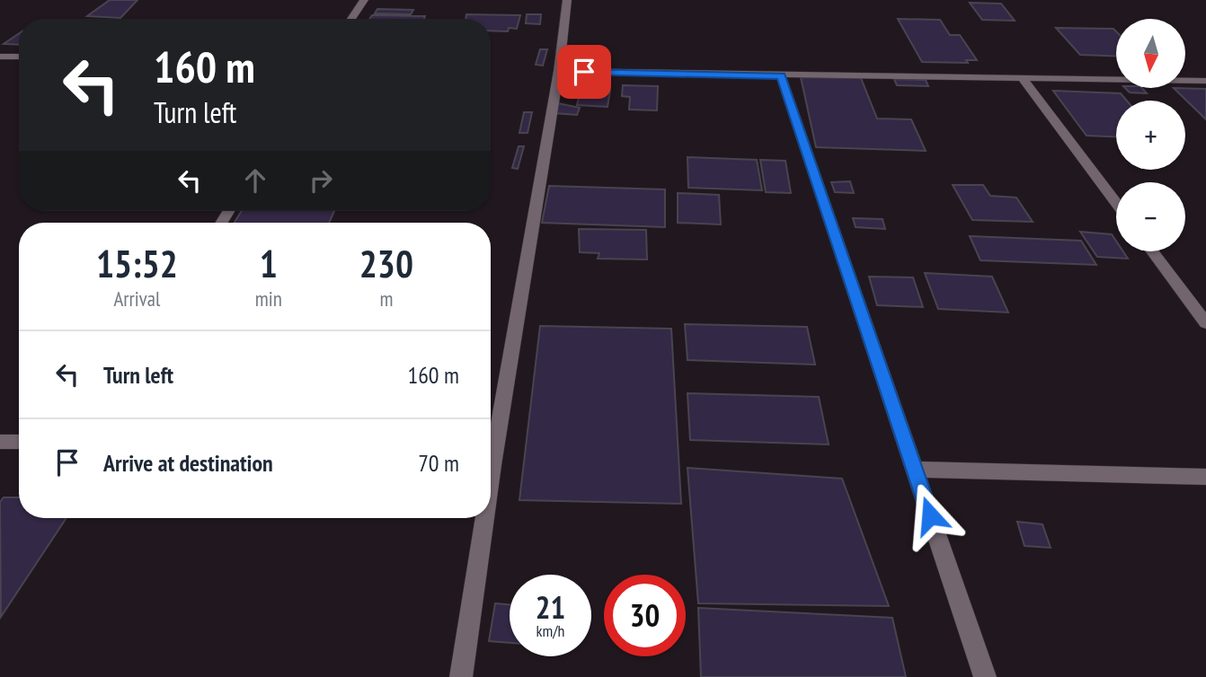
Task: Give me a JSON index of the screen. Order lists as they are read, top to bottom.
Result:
{
  "north": "bottom",
  "page": {
    "map_buttons": ["+", "−"],
    "turn": ["160 m", "Turn left"],
    "eta": [
      "15:52",
      "Arrival",
      "1",
      "min",
      "230",
      "m"
    ],
    "list": [
      {
        "name": "Turn left",
        "value": "160 m"
      },
      {
        "name": "Arrive at destination",
        "value": "70 m"
      }
    ],
    "speed": "21 km/h",
    "limit": "30"
  }
}
